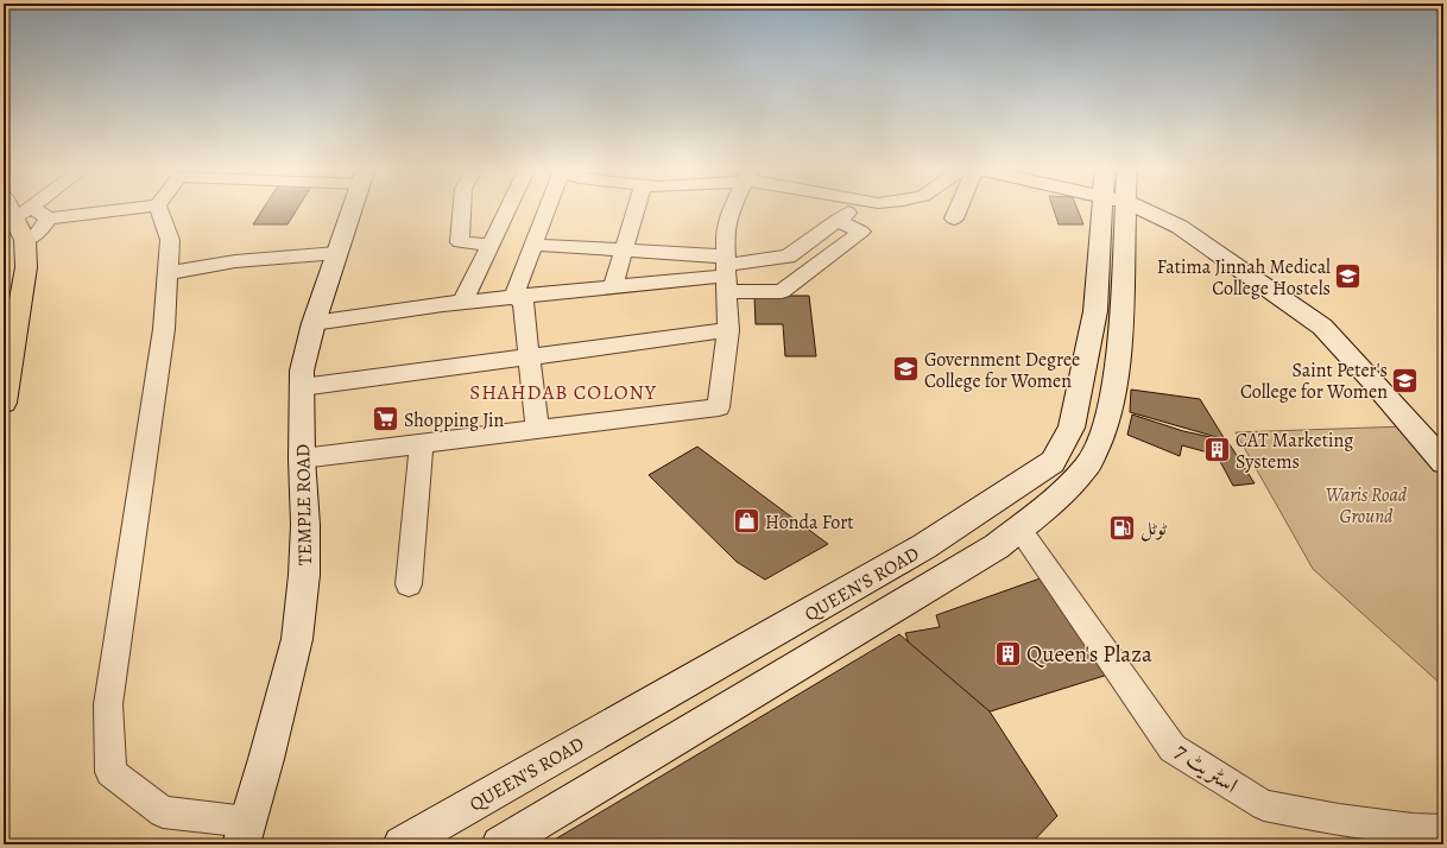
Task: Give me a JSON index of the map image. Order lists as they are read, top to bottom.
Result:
{
  "streets": {
    "main road": ["TEMPLE ROAD", "QUEEN'S ROAD"],
    "street": ["اسٹریٹ 7"]
  },
  "crossings": [
    ["QUEEN'S ROAD", "اسٹریٹ 7"]
  ],
  "districts": ["SHAHDAB COLONY"],
  "parks": ["Waris Road Ground"],
  "places": {
    "school or university": ["Fatima Jinnah Medical College Hostels", "Government Degree College for Women", "Saint Peter's College for Women"],
    "supermarket": ["Shopping Jin"],
    "building": ["CAT Marketing Systems", "Queen's Plaza"],
    "shop": ["Honda Fort"],
    "fuel station": ["ٹوٹل"]
  }
}
